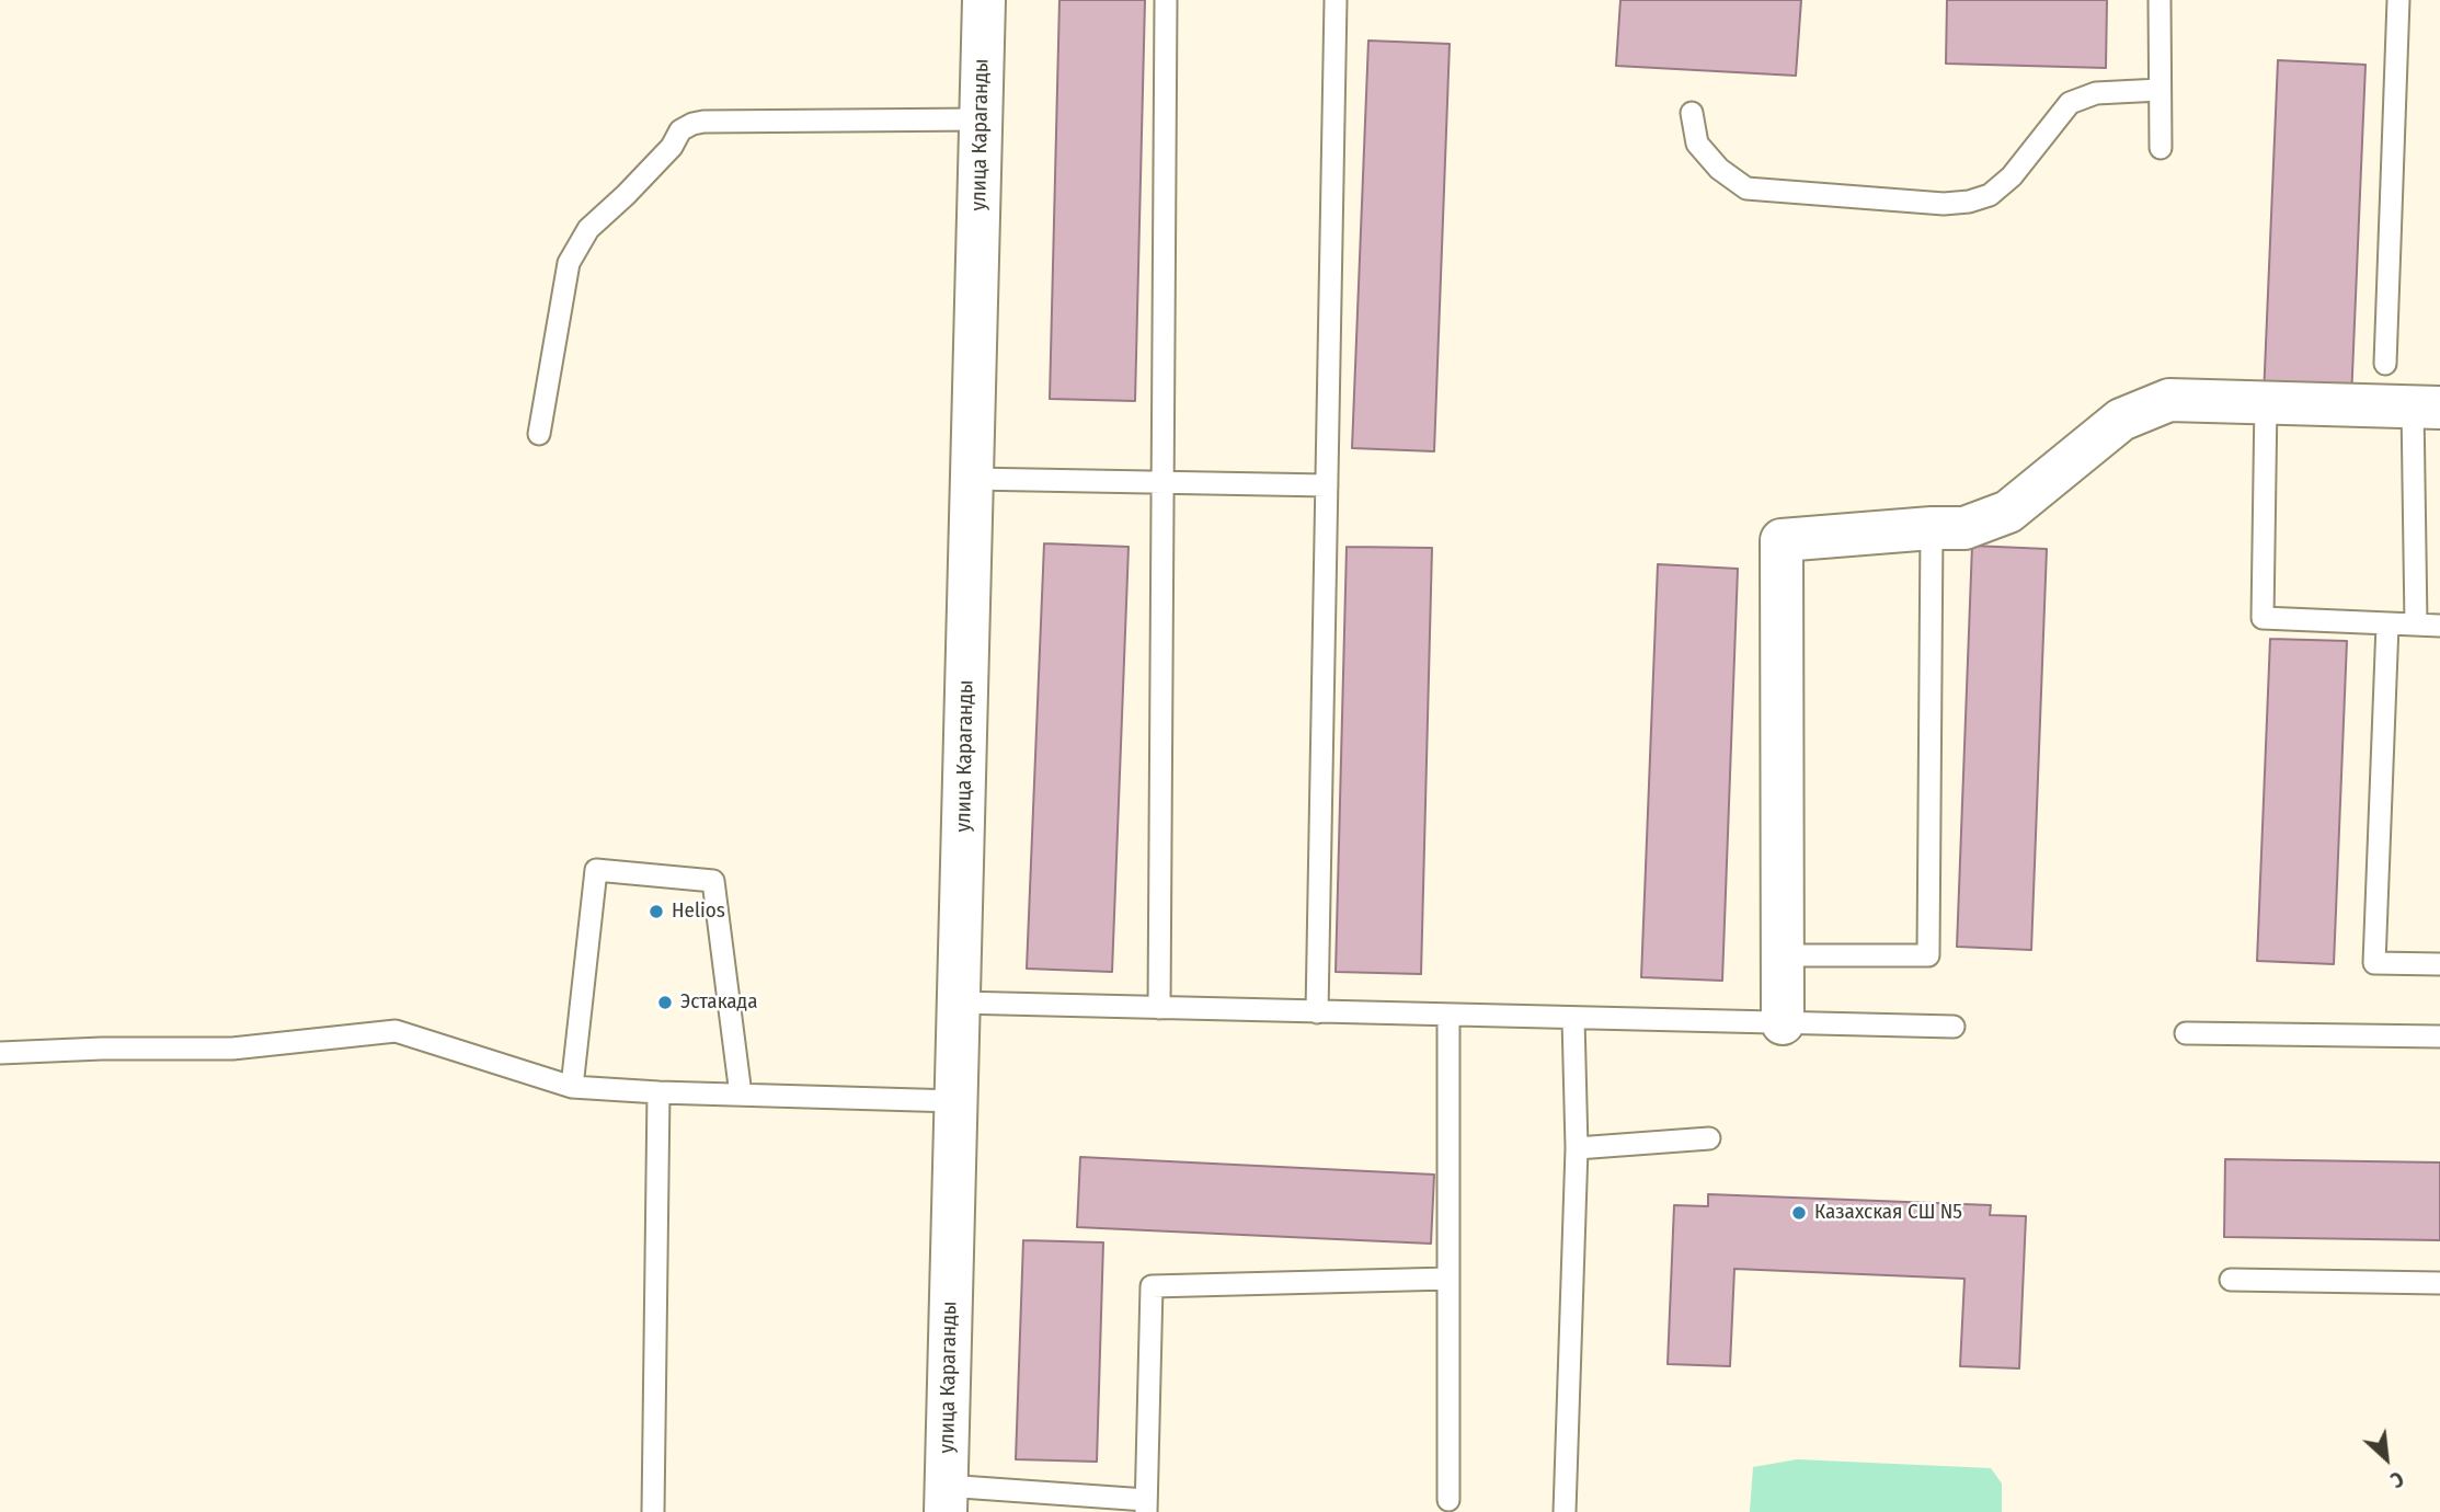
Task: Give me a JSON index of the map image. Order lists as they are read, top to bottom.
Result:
{
  "streets": {
    "main road": ["улица Караганды"]
  },
  "places": ["Helios", "Эстакада", "Казахская СШ N5"],
  "north": "bottom right"
}
